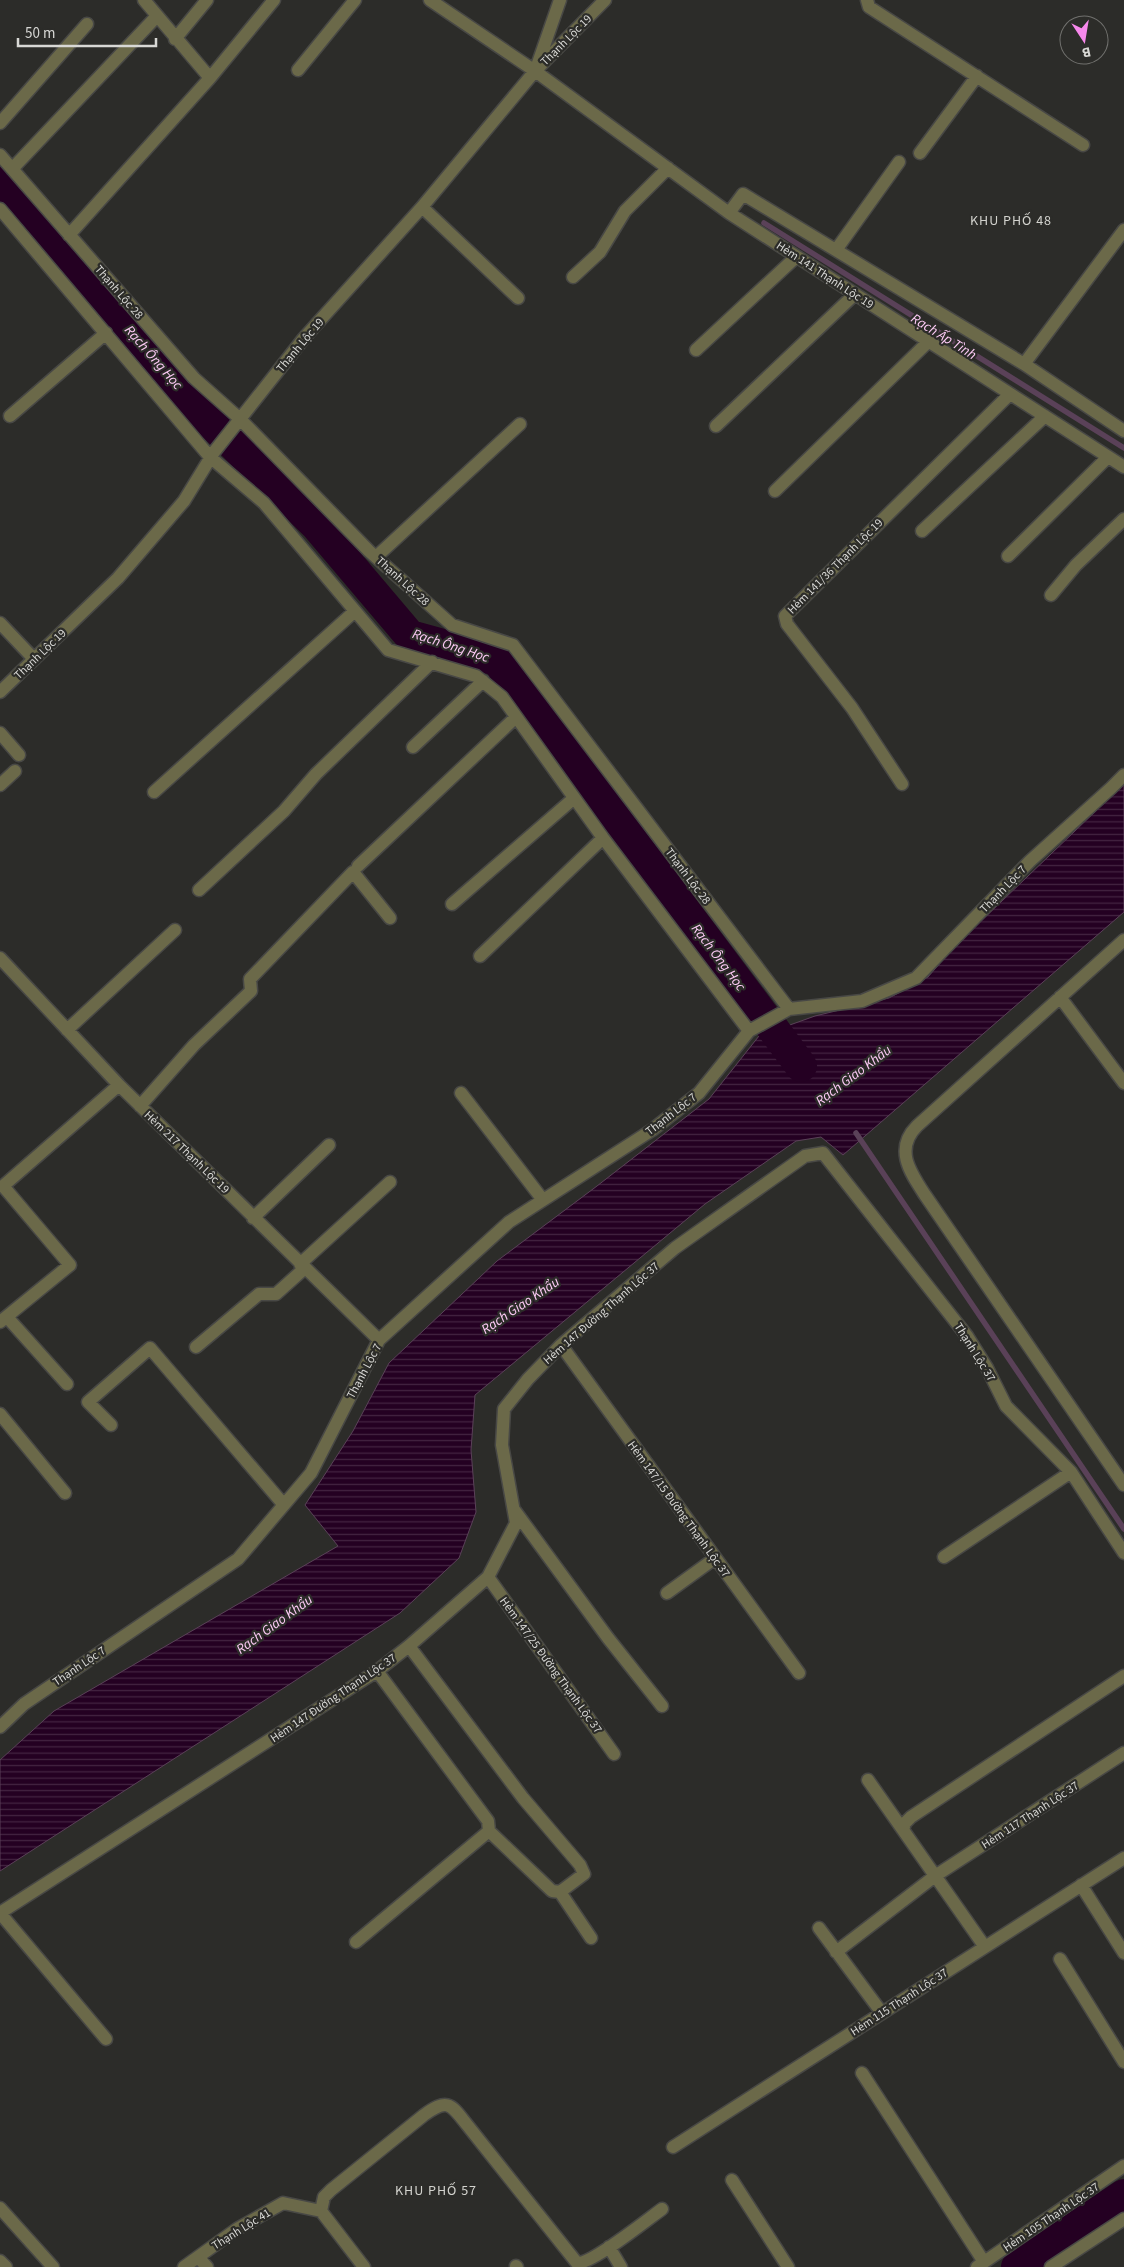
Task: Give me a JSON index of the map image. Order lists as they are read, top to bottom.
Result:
{
  "streets": {
    "street": [
      "Thạnh Lộc 19",
      "Hẻm 141 Thạnh Lộc 19",
      "Thạnh Lộc 28",
      "Hẻm 141/36 Thạnh Lộc 19",
      "Thạnh Lộc 7",
      "Hẻm 217 Thạnh Lộc 19",
      "Hẻm 147 Đường Thạnh Lộc 37",
      "Thạnh Lộc 37",
      "Hẻm 147/15 Đường Thạnh Lộc 37",
      "Hẻm 147/25 Đường Thạnh Lộc 37",
      "Hẻm 117 Thạnh Lộc 37",
      "Hẻm 115 Thạnh Lộc 37",
      "Hẻm 105 Thạnh Lộc 37",
      "Thạnh Lộc 41"
    ]
  },
  "crossings": [
    ["Thạnh Lộc 19", "Hẻm 141 Thạnh Lộc 19"],
    ["Thạnh Lộc 19", "Thạnh Lộc 28"],
    ["Hẻm 141 Thạnh Lộc 19", "Hẻm 141/36 Thạnh Lộc 19"],
    ["Thạnh Lộc 28", "Thạnh Lộc 7"],
    ["Thạnh Lộc 7", "Hẻm 217 Thạnh Lộc 19"],
    ["Hẻm 147 Đường Thạnh Lộc 37", "Thạnh Lộc 37"],
    ["Hẻm 147 Đường Thạnh Lộc 37", "Hẻm 147/15 Đường Thạnh Lộc 37"],
    ["Hẻm 147 Đường Thạnh Lộc 37", "Hẻm 147/25 Đường Thạnh Lộc 37"]
  ],
  "districts": ["KHU PHỐ 48", "KHU PHỐ 57"],
  "water": ["Rạch Ấp Tình", "Rạch Ông Học", "Rạch Giao Khẩu"],
  "scale_bar": "50 m",
  "north": "bottom"
}
